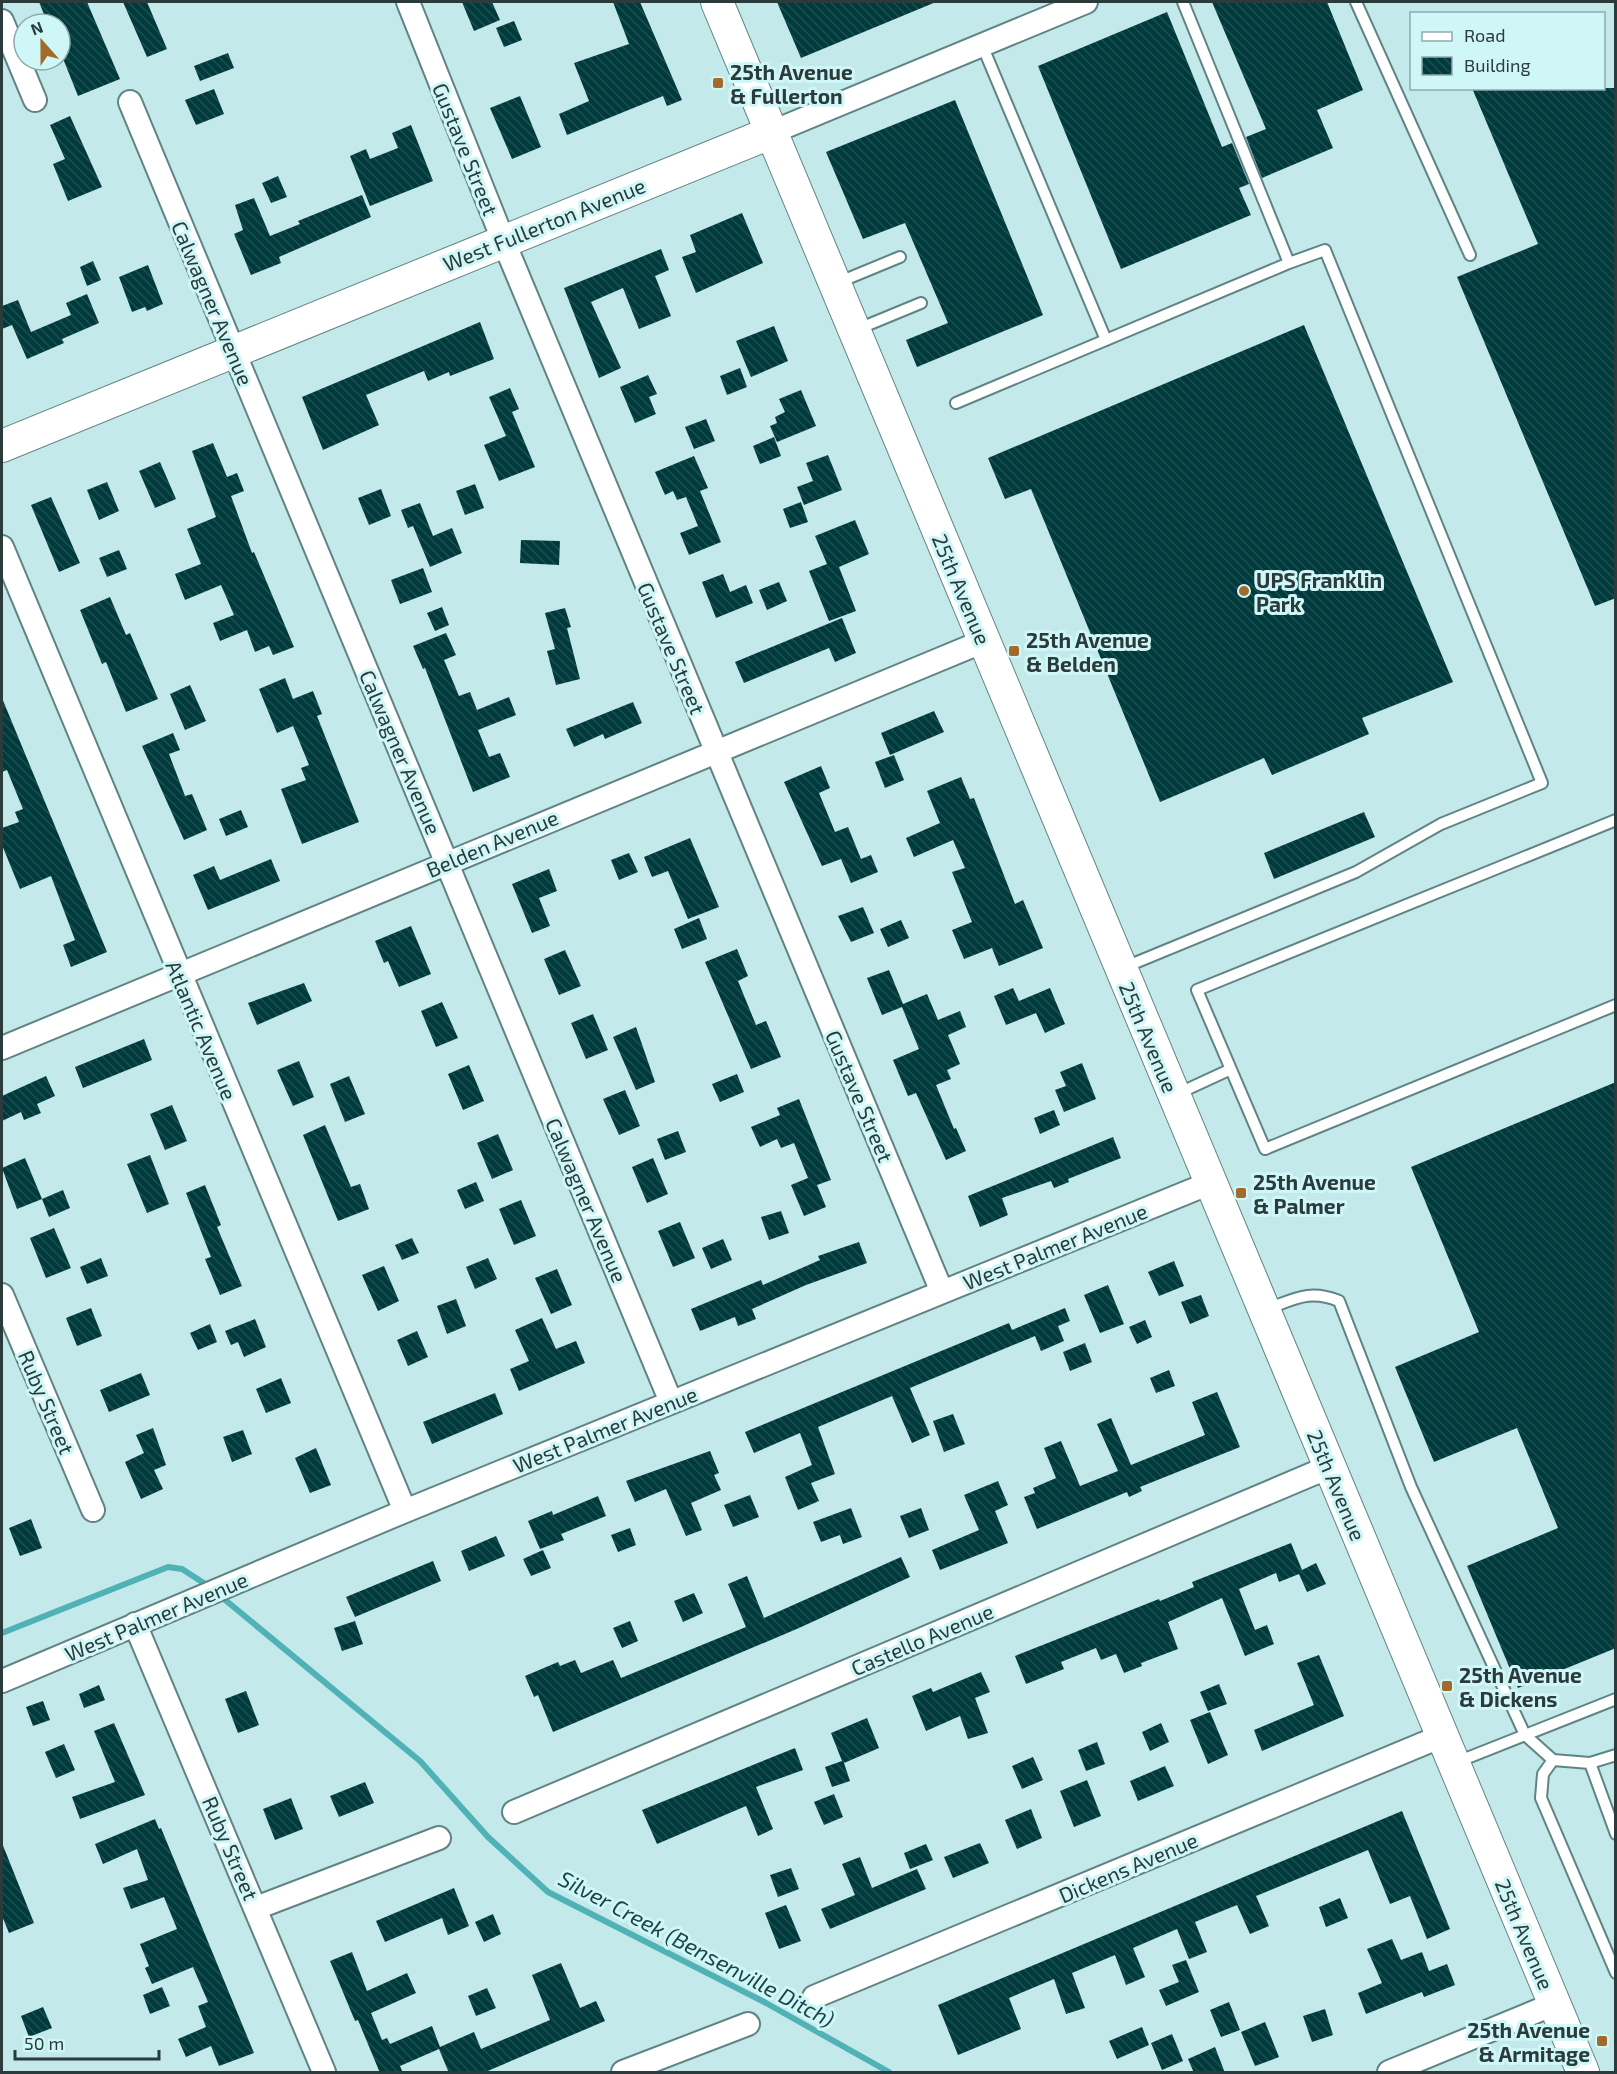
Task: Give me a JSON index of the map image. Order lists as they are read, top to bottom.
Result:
{
  "streets": {
    "main road": ["West Fullerton Avenue", "25th Avenue"],
    "street": [
      "Gustave Street",
      "Calwagner Avenue",
      "Belden Avenue",
      "Atlantic Avenue",
      "West Palmer Avenue",
      "Ruby Street",
      "Castello Avenue",
      "Dickens Avenue"
    ]
  },
  "crossings": [
    ["Gustave Street", "West Fullerton Avenue"],
    ["Gustave Street", "Belden Avenue"],
    ["Gustave Street", "West Palmer Avenue"],
    ["West Fullerton Avenue", "Calwagner Avenue"],
    ["West Fullerton Avenue", "25th Avenue"],
    ["Calwagner Avenue", "Belden Avenue"],
    ["Calwagner Avenue", "West Palmer Avenue"],
    ["25th Avenue", "Belden Avenue"],
    ["25th Avenue", "West Palmer Avenue"],
    ["25th Avenue", "Castello Avenue"],
    ["25th Avenue", "Dickens Avenue"],
    ["Belden Avenue", "Atlantic Avenue"],
    ["Atlantic Avenue", "West Palmer Avenue"],
    ["West Palmer Avenue", "Ruby Street"]
  ],
  "water": ["Silver Creek (Bensenville Ditch)"],
  "places": {
    "transit": [
      "25th Avenue & Fullerton",
      "25th Avenue & Belden",
      "25th Avenue & Palmer",
      "25th Avenue & Dickens",
      "25th Avenue & Armitage"
    ],
    "other": ["UPS Franklin Park"]
  },
  "legend": ["Road", "Building"],
  "scale_bar": "50 m",
  "north": "top"
}
